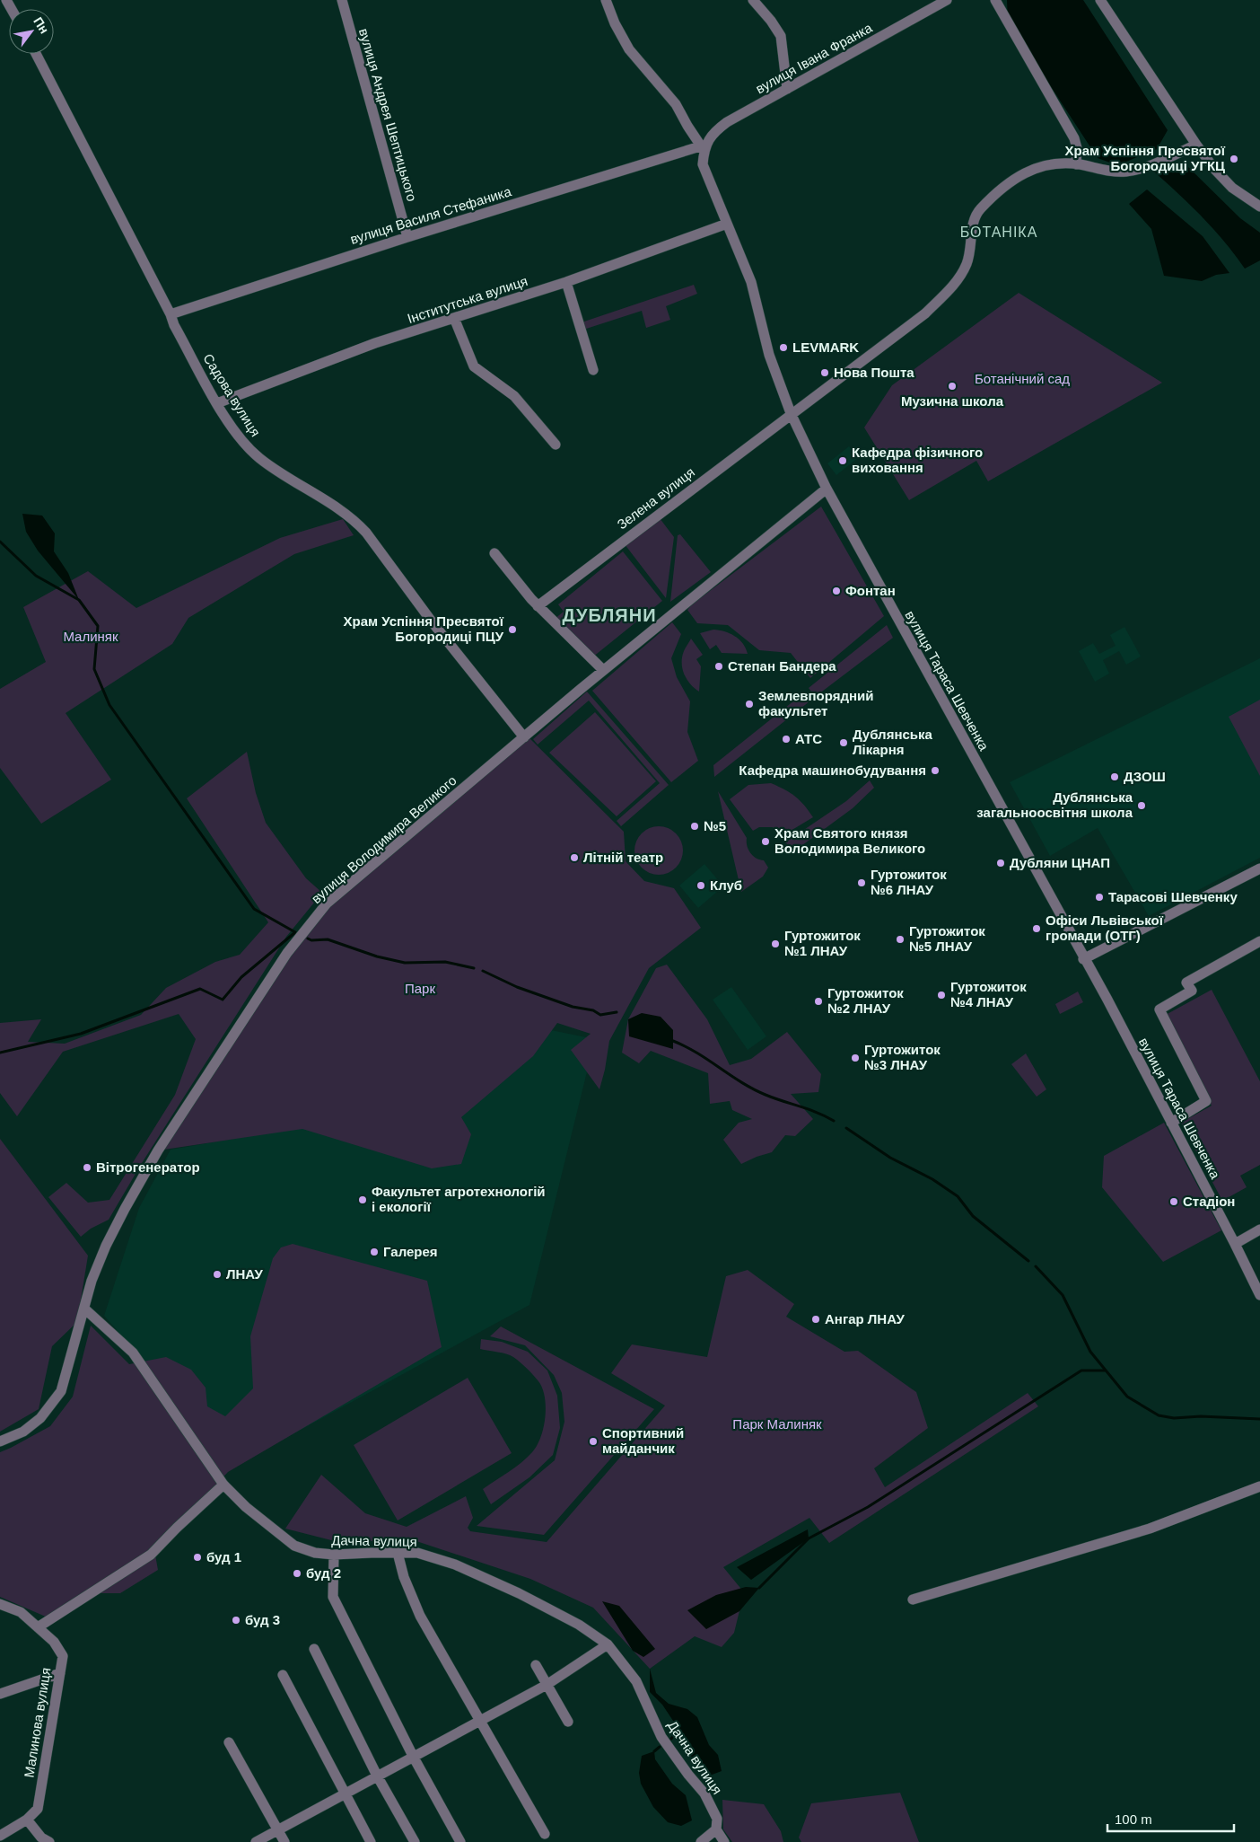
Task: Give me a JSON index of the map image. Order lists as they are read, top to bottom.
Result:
{
  "streets": {
    "street": [
      "вулиця Івана Франка",
      "вулиця Андрея Шептицького",
      "вулиця Василя Стефаника",
      "Інститутська вулиця",
      "Садова вулиця",
      "Зелена вулиця",
      "вулиця Тараса Шевченка",
      "вулиця Володимира Великого",
      "Дачна вулиця",
      "Малинова вулиця"
    ]
  },
  "crossings": [
    ["вулиця Івана Франка", "вулиця Василя Стефаника"],
    ["вулиця Івана Франка", "вулиця Тараса Шевченка"],
    ["вулиця Андрея Шептицького", "вулиця Василя Стефаника"],
    ["вулиця Василя Стефаника", "Садова вулиця"],
    ["вулиця Василя Стефаника", "вулиця Тараса Шевченка"],
    ["Інститутська вулиця", "Садова вулиця"],
    ["Інститутська вулиця", "вулиця Тараса Шевченка"],
    ["Садова вулиця", "вулиця Володимира Великого"],
    ["Зелена вулиця", "вулиця Тараса Шевченка"],
    ["вулиця Тараса Шевченка", "вулиця Володимира Великого"],
    ["вулиця Володимира Великого", "Дачна вулиця"]
  ],
  "districts": ["БОТАНІКА", "ДУБЛЯНИ"],
  "parks": [
    "Ботанічний сад",
    "Малиняк",
    "Парк",
    "Парк Малиняк"
  ],
  "places": [
    "Храм Успіння Пресвятої Богородиці УГКЦ",
    "LEVMARK",
    "Нова Пошта",
    "Музична школа",
    "Кафедра фізичного виховання",
    "Фонтан",
    "Храм Успіння Пресвятої Богородиці ПЦУ",
    "Степан Бандера",
    "Землевпорядний факультет",
    "АТС",
    "Дублянська Лікарня",
    "Кафедра машинобудування",
    "ДЗОШ",
    "Дублянська загальноосвітня школа",
    "№5",
    "Храм Святого князя Володимира Великого",
    "Літній театр",
    "Дубляни ЦНАП",
    "Гуртожиток №6 ЛНАУ",
    "Клуб",
    "Тарасові Шевченку",
    "Офіси Львівської громади (ОТГ)",
    "Гуртожиток №5 ЛНАУ",
    "Гуртожиток №1 ЛНАУ",
    "Гуртожиток №4 ЛНАУ",
    "Гуртожиток №2 ЛНАУ",
    "Гуртожиток №3 ЛНАУ",
    "Вітрогенератор",
    "Факультет агротехнологій і екології",
    "Стадіон",
    "Галерея",
    "ЛНАУ",
    "Ангар ЛНАУ",
    "Спортивний майданчик",
    "буд 1",
    "буд 2",
    "буд 3"
  ],
  "scale_bar": "100 m",
  "north": "top right"
}
